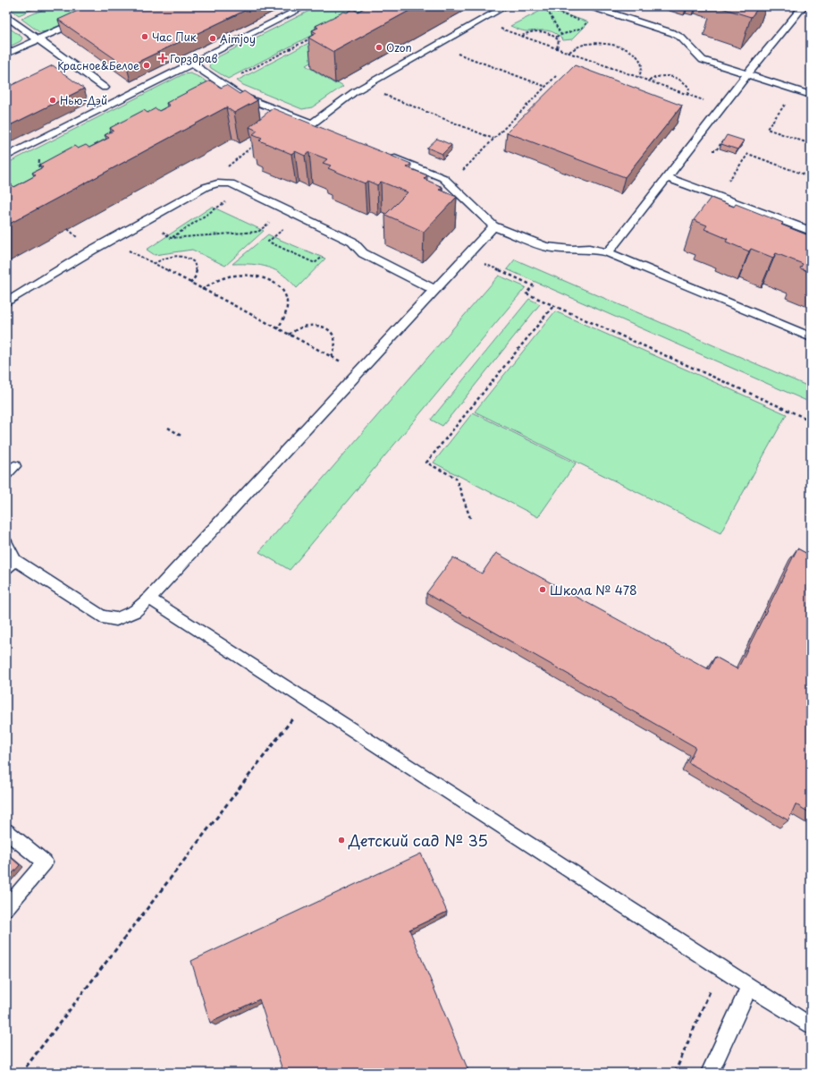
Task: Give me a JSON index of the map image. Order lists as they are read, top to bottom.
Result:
{
  "places": {
    "other": [
      "Час Пик",
      "Aimjoy",
      "Ozon",
      "Красное&Белое",
      "Нью-Дэй",
      "Школа № 478",
      "Детский сад № 35"
    ],
    "health": ["Горздрав"]
  }
}
